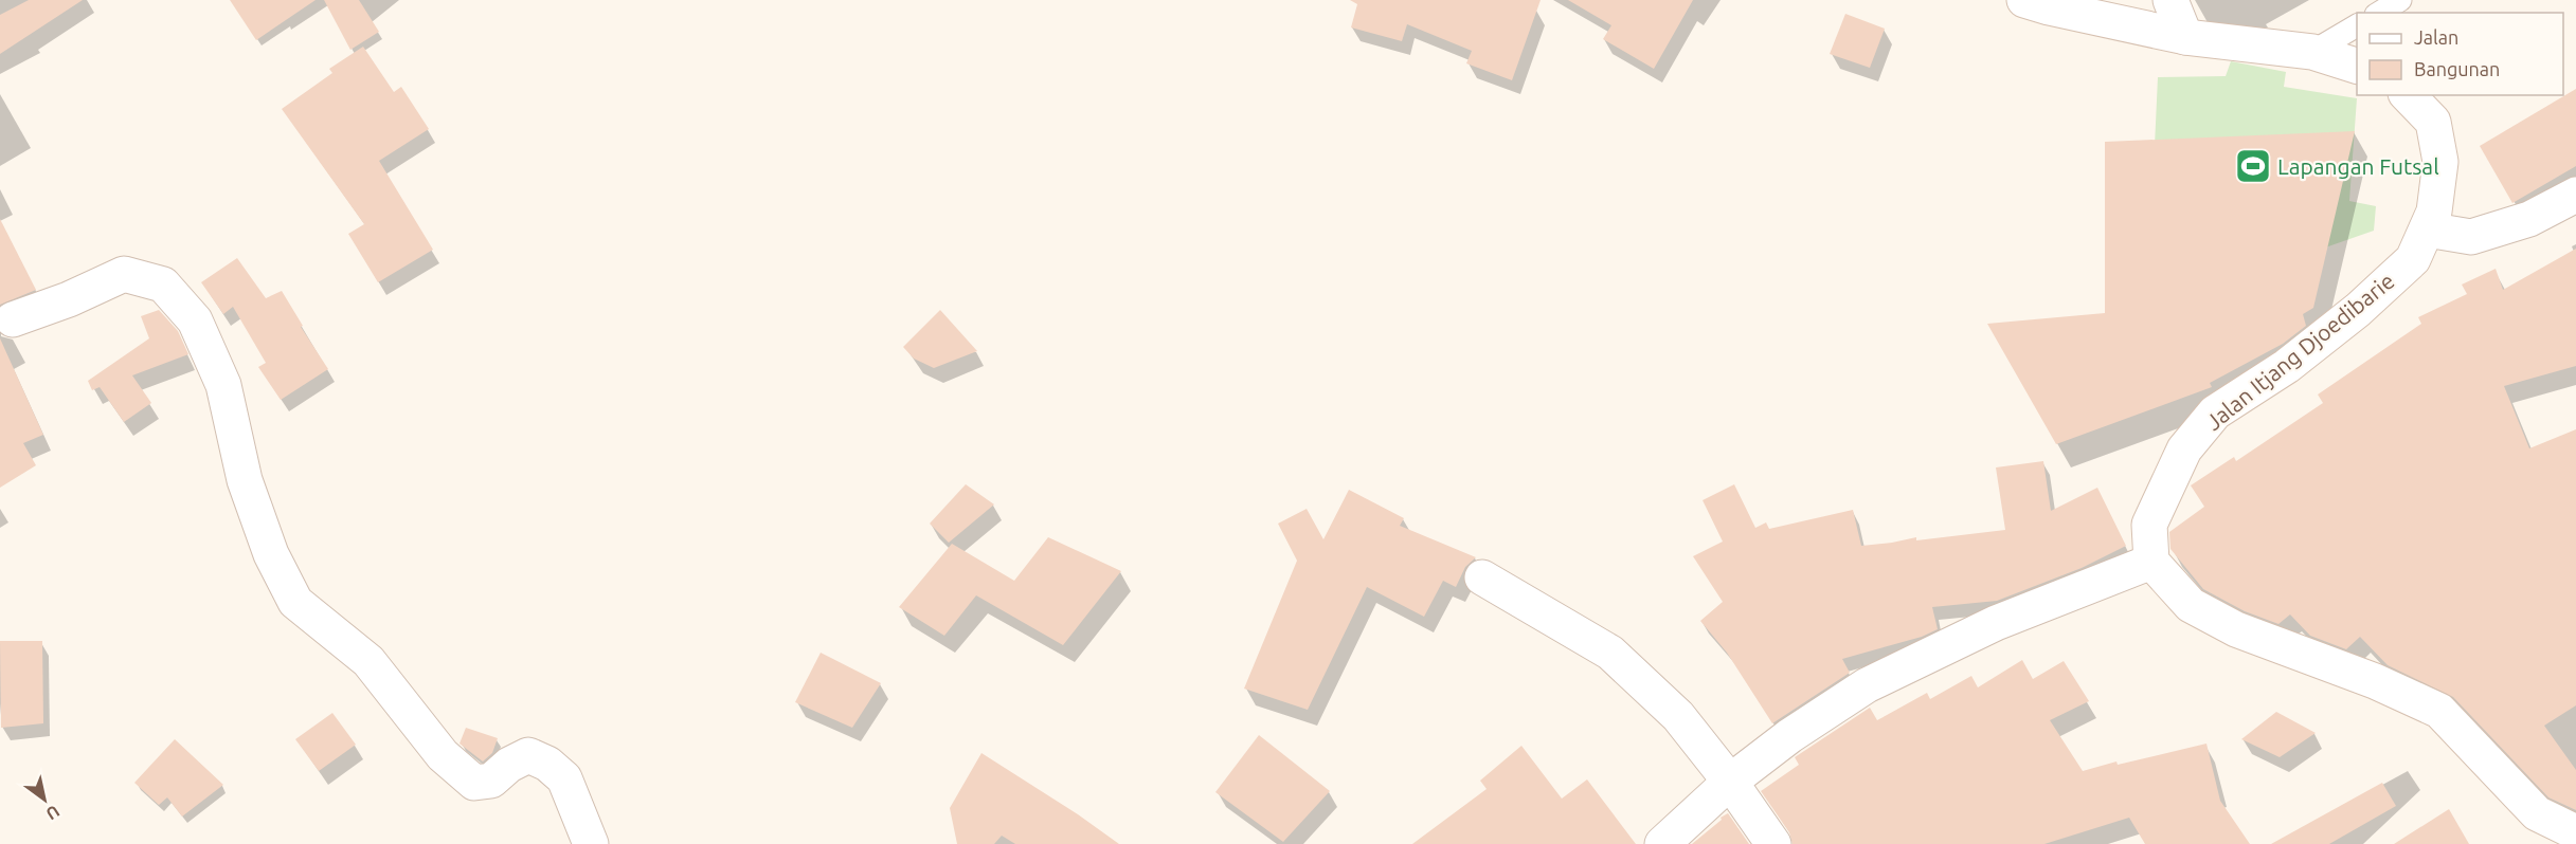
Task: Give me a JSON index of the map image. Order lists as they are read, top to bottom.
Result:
{
  "streets": {
    "street": ["Jalan Itjang Djoedibarie"]
  },
  "places": {
    "sports": ["Lapangan Futsal"]
  },
  "legend": ["Jalan", "Bangunan"],
  "north": "bottom right"
}
